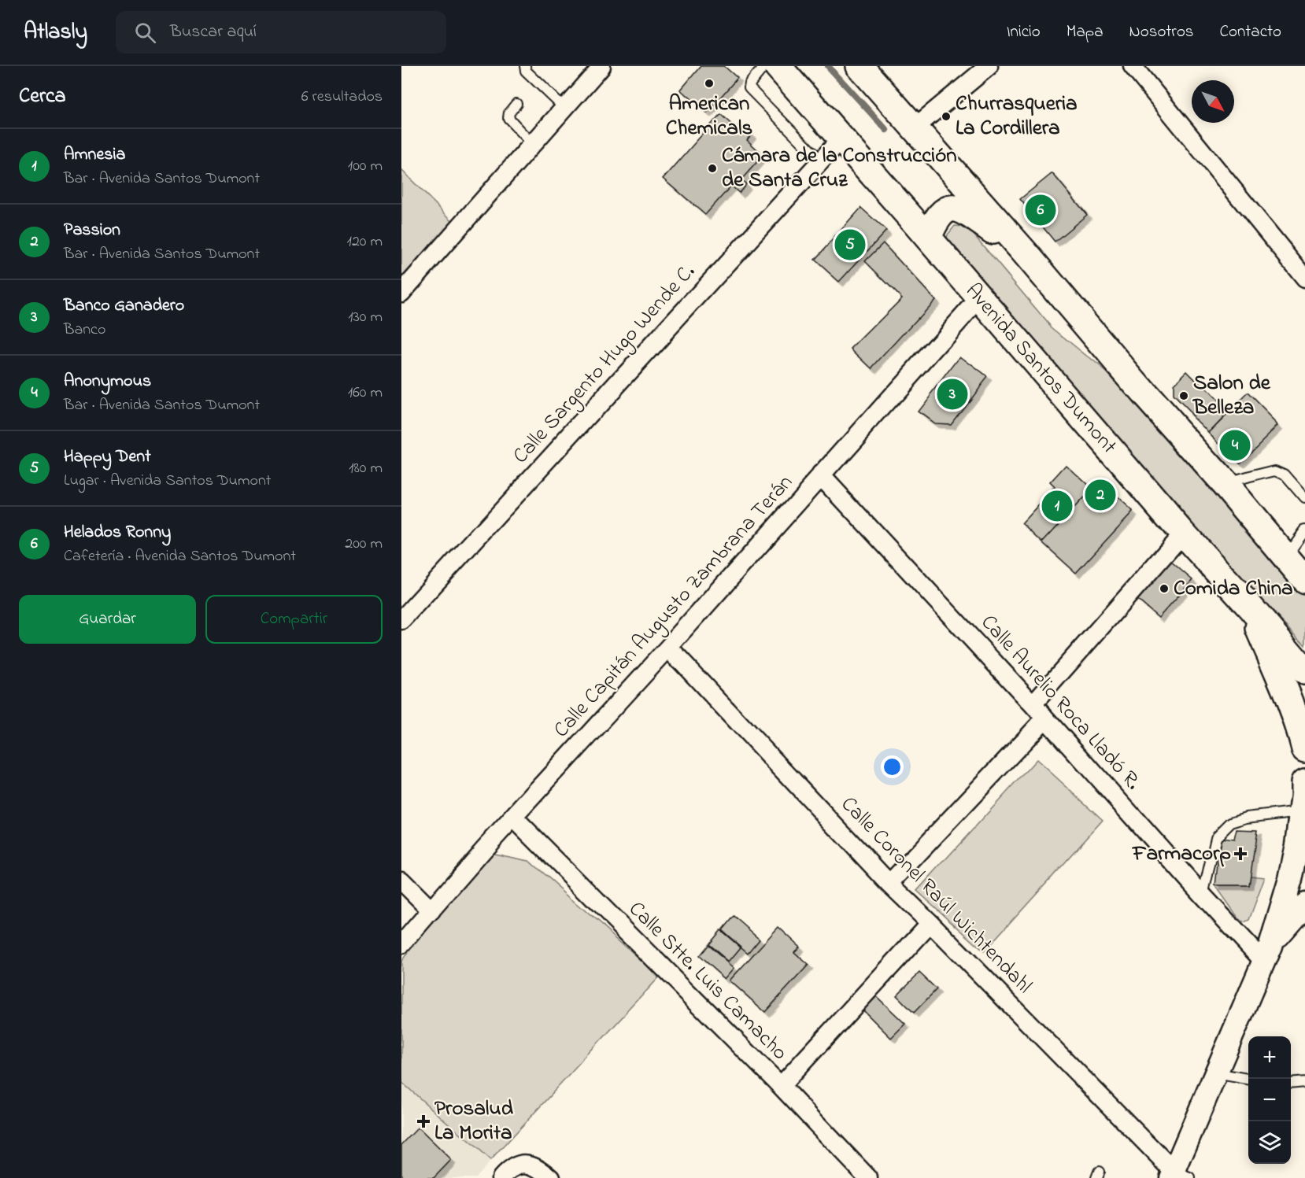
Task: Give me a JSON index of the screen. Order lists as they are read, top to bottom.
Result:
{
  "streets": {
    "main road": ["Avenida Santos Dumont"],
    "street": [
      "Calle Sargento Hugo Wende C.",
      "Calle Capitán Augusto Zambrana Terán",
      "Calle Aurelio Roca Lladó R.",
      "Calle Coronel Raúl Wichtendahl",
      "Calle Stte. Luis Camacho"
    ]
  },
  "crossings": [
    ["Calle Sargento Hugo Wende C.", "Avenida Santos Dumont"],
    ["Avenida Santos Dumont", "Calle Capitán Augusto Zambrana Terán"],
    ["Calle Capitán Augusto Zambrana Terán", "Calle Aurelio Roca Lladó R."],
    ["Calle Capitán Augusto Zambrana Terán", "Calle Coronel Raúl Wichtendahl"],
    ["Calle Capitán Augusto Zambrana Terán", "Calle Stte. Luis Camacho"]
  ],
  "places": {
    "other": [
      "American Chemicals",
      "Churrasqueria La Cordillera",
      "Cámara de la Construcción de Santa Cruz",
      "Salon de Belleza",
      "Comida China"
    ],
    "health": ["Farmacorp", "Prosalud La Morita"]
  },
  "north": "bottom right",
  "page": {
    "header": "Atlasly",
    "search": "Buscar aquí",
    "nav": [
      "Inicio",
      "Mapa",
      "Nosotros",
      "Contacto"
    ],
    "heading": ["Cerca", "6 resultados"],
    "list": [
      {
        "mark": "1",
        "name": "Amnesia",
        "note": "Bar · Avenida Santos Dumont",
        "value": "100 m"
      },
      {
        "mark": "2",
        "name": "Passion",
        "note": "Bar · Avenida Santos Dumont",
        "value": "120 m"
      },
      {
        "mark": "3",
        "name": "Banco Ganadero",
        "note": "Banco",
        "value": "130 m"
      },
      {
        "mark": "4",
        "name": "Anonymous",
        "note": "Bar · Avenida Santos Dumont",
        "value": "160 m"
      },
      {
        "mark": "5",
        "name": "Happy Dent",
        "note": "Lugar · Avenida Santos Dumont",
        "value": "180 m"
      },
      {
        "mark": "6",
        "name": "Helados Ronny",
        "note": "Cafetería · Avenida Santos Dumont",
        "value": "200 m"
      }
    ],
    "pins": [
      "6",
      "5",
      "3",
      "4",
      "2",
      "1"
    ],
    "buttons": ["Guardar", "Compartir"],
    "map_buttons": ["+", "−"]
  }
}
